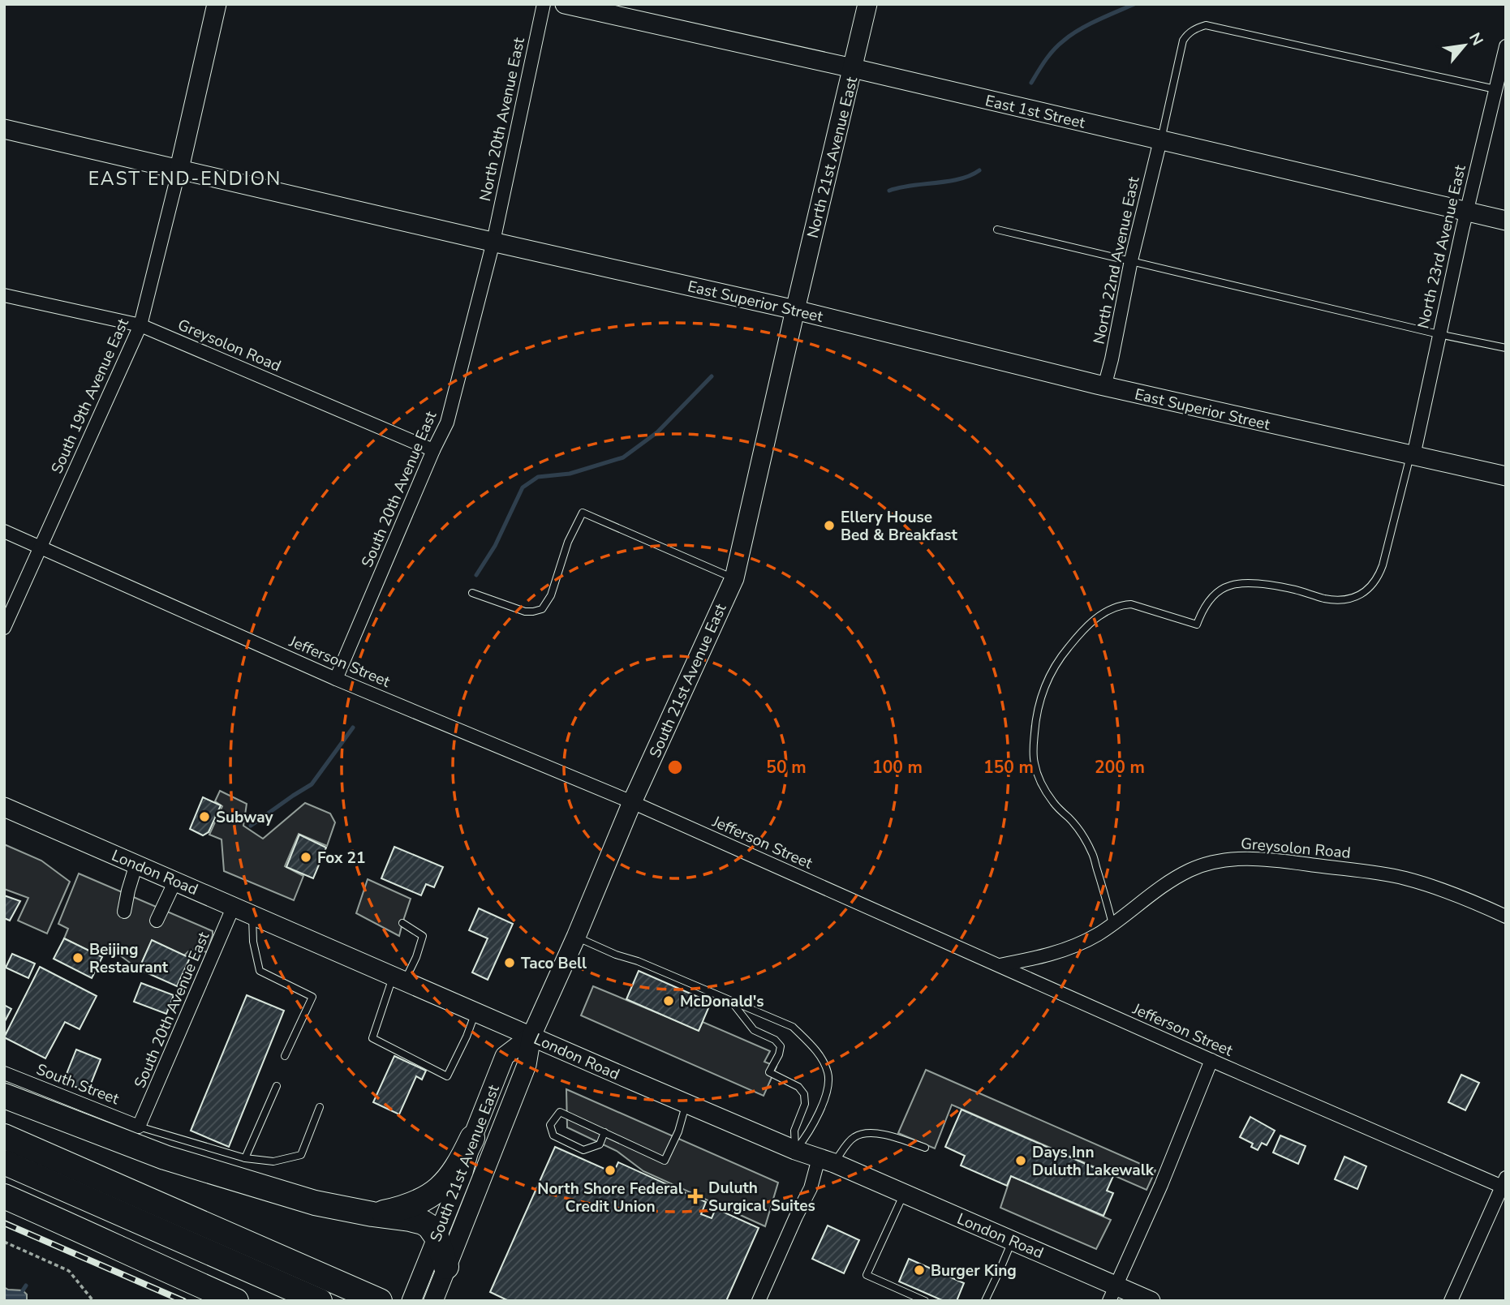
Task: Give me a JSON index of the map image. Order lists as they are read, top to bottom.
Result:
{
  "streets": {
    "main road": [
      "East 1st Street",
      "North 21st Avenue East",
      "East Superior Street",
      "South 21st Avenue East",
      "London Road"
    ],
    "street": [
      "North 20th Avenue East",
      "North 23rd Avenue East",
      "North 22nd Avenue East",
      "Greysolon Road",
      "South 19th Avenue East",
      "South 20th Avenue East",
      "Jefferson Street",
      "South Street"
    ]
  },
  "crossings": [
    ["East 1st Street", "North 21st Avenue East"],
    ["East 1st Street", "North 23rd Avenue East"],
    ["East 1st Street", "North 22nd Avenue East"],
    ["North 20th Avenue East", "East Superior Street"],
    ["North 20th Avenue East", "South 20th Avenue East"],
    ["North 21st Avenue East", "East Superior Street"],
    ["North 21st Avenue East", "South 21st Avenue East"],
    ["North 23rd Avenue East", "East Superior Street"],
    ["North 22nd Avenue East", "East Superior Street"],
    ["East Superior Street", "South 19th Avenue East"],
    ["East Superior Street", "South 20th Avenue East"],
    ["East Superior Street", "South 21st Avenue East"],
    ["Greysolon Road", "South 19th Avenue East"],
    ["Greysolon Road", "South 20th Avenue East"],
    ["Greysolon Road", "Jefferson Street"],
    ["South 19th Avenue East", "Jefferson Street"],
    ["South 20th Avenue East", "Jefferson Street"],
    ["South 20th Avenue East", "London Road"],
    ["South 20th Avenue East", "South Street"],
    ["Jefferson Street", "South 21st Avenue East"],
    ["South 21st Avenue East", "London Road"]
  ],
  "districts": ["EAST END-ENDION"],
  "places": {
    "other": [
      "Ellery House Bed & Breakfast",
      "Subway",
      "Fox 21",
      "Beijing Restaurant",
      "Taco Bell",
      "McDonald's",
      "Days Inn Duluth Lakewalk",
      "North Shore Federal Credit Union",
      "Burger King"
    ],
    "health": ["Duluth Surgical Suites"]
  },
  "north": "top right",
  "rings": [
    "50 m",
    "100 m",
    "150 m",
    "200 m"
  ]
}
